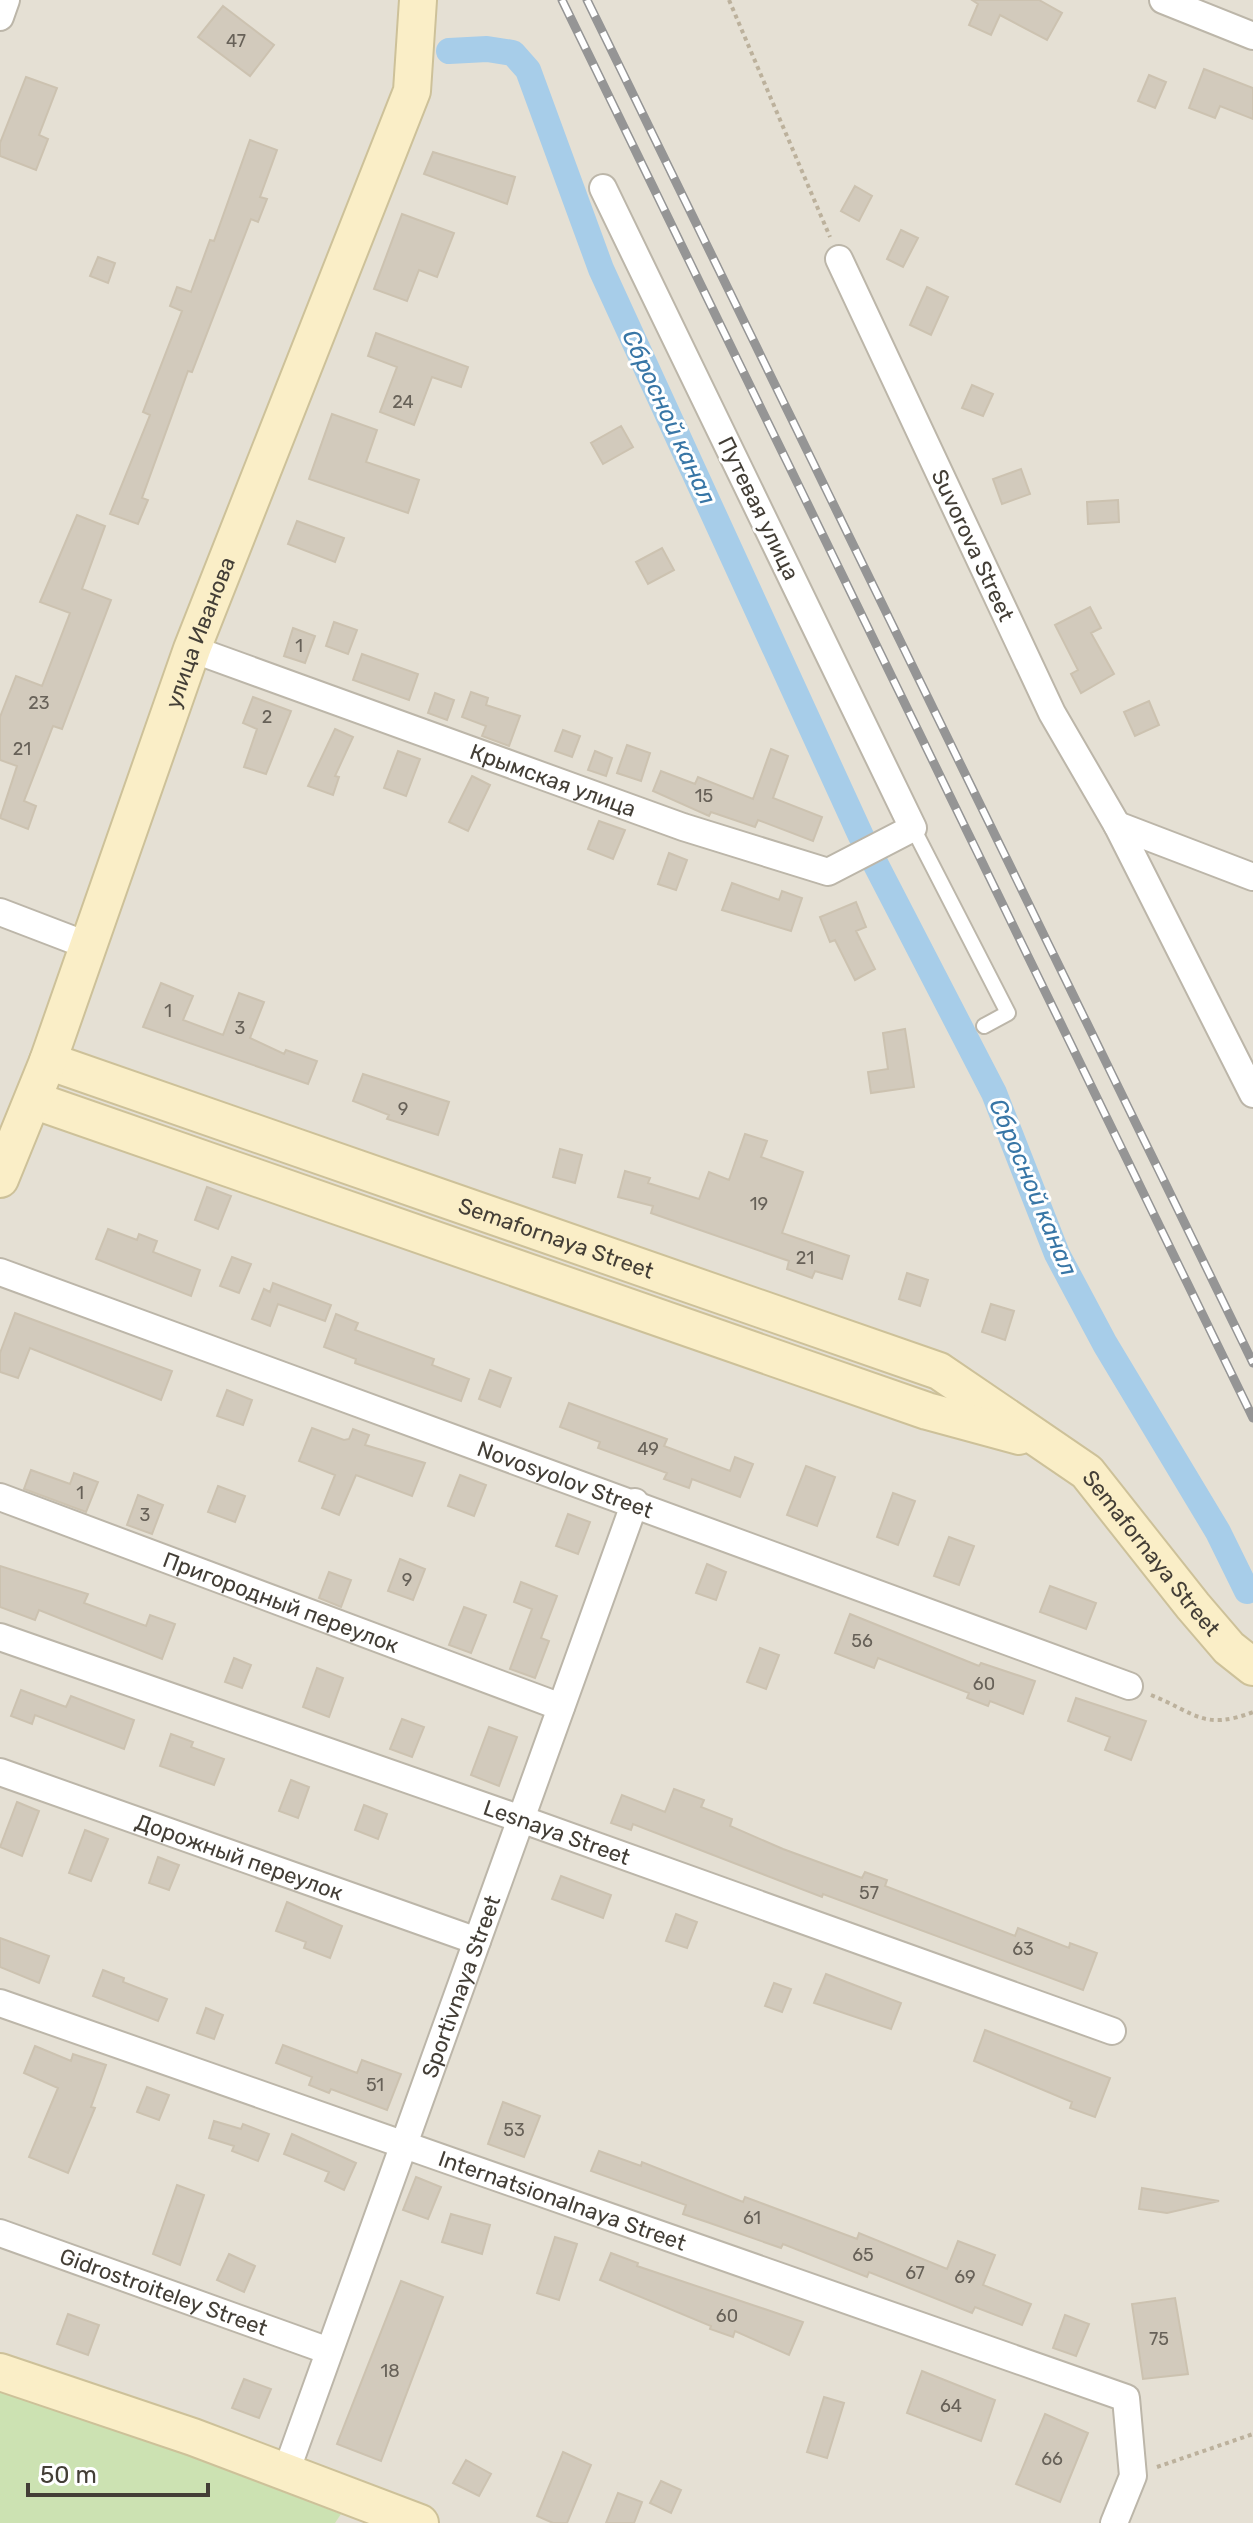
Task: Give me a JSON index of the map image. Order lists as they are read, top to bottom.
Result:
{
  "streets": {
    "street": [
      "Путевая улица",
      "Suvorova Street",
      "улица Иванова",
      "Крымская улица",
      "Semafornaya Street",
      "Novosyolov Street",
      "Пригородный переулок",
      "Lesnaya Street",
      "Дорожный переулок",
      "Sportivnaya Street",
      "Internatsionalnaya Street",
      "Gidrostroiteley Street"
    ]
  },
  "crossings": [
    ["Путевая улица", "Крымская улица"],
    ["улица Иванова", "Крымская улица"],
    ["улица Иванова", "Semafornaya Street"],
    ["Novosyolov Street", "Sportivnaya Street"],
    ["Пригородный переулок", "Sportivnaya Street"],
    ["Lesnaya Street", "Sportivnaya Street"],
    ["Дорожный переулок", "Sportivnaya Street"],
    ["Sportivnaya Street", "Internatsionalnaya Street"],
    ["Sportivnaya Street", "Gidrostroiteley Street"]
  ],
  "water": ["Сбросной канал"],
  "house_numbers": [
    "47",
    "24",
    "1",
    "23",
    "2",
    "21",
    "15",
    "1",
    "3",
    "9",
    "19",
    "21",
    "49",
    "1",
    "3",
    "9",
    "56",
    "60",
    "57",
    "63",
    "51",
    "53",
    "61",
    "65",
    "67",
    "69",
    "60",
    "75",
    "18",
    "64",
    "66"
  ],
  "scale_bar": "50 m"
}
